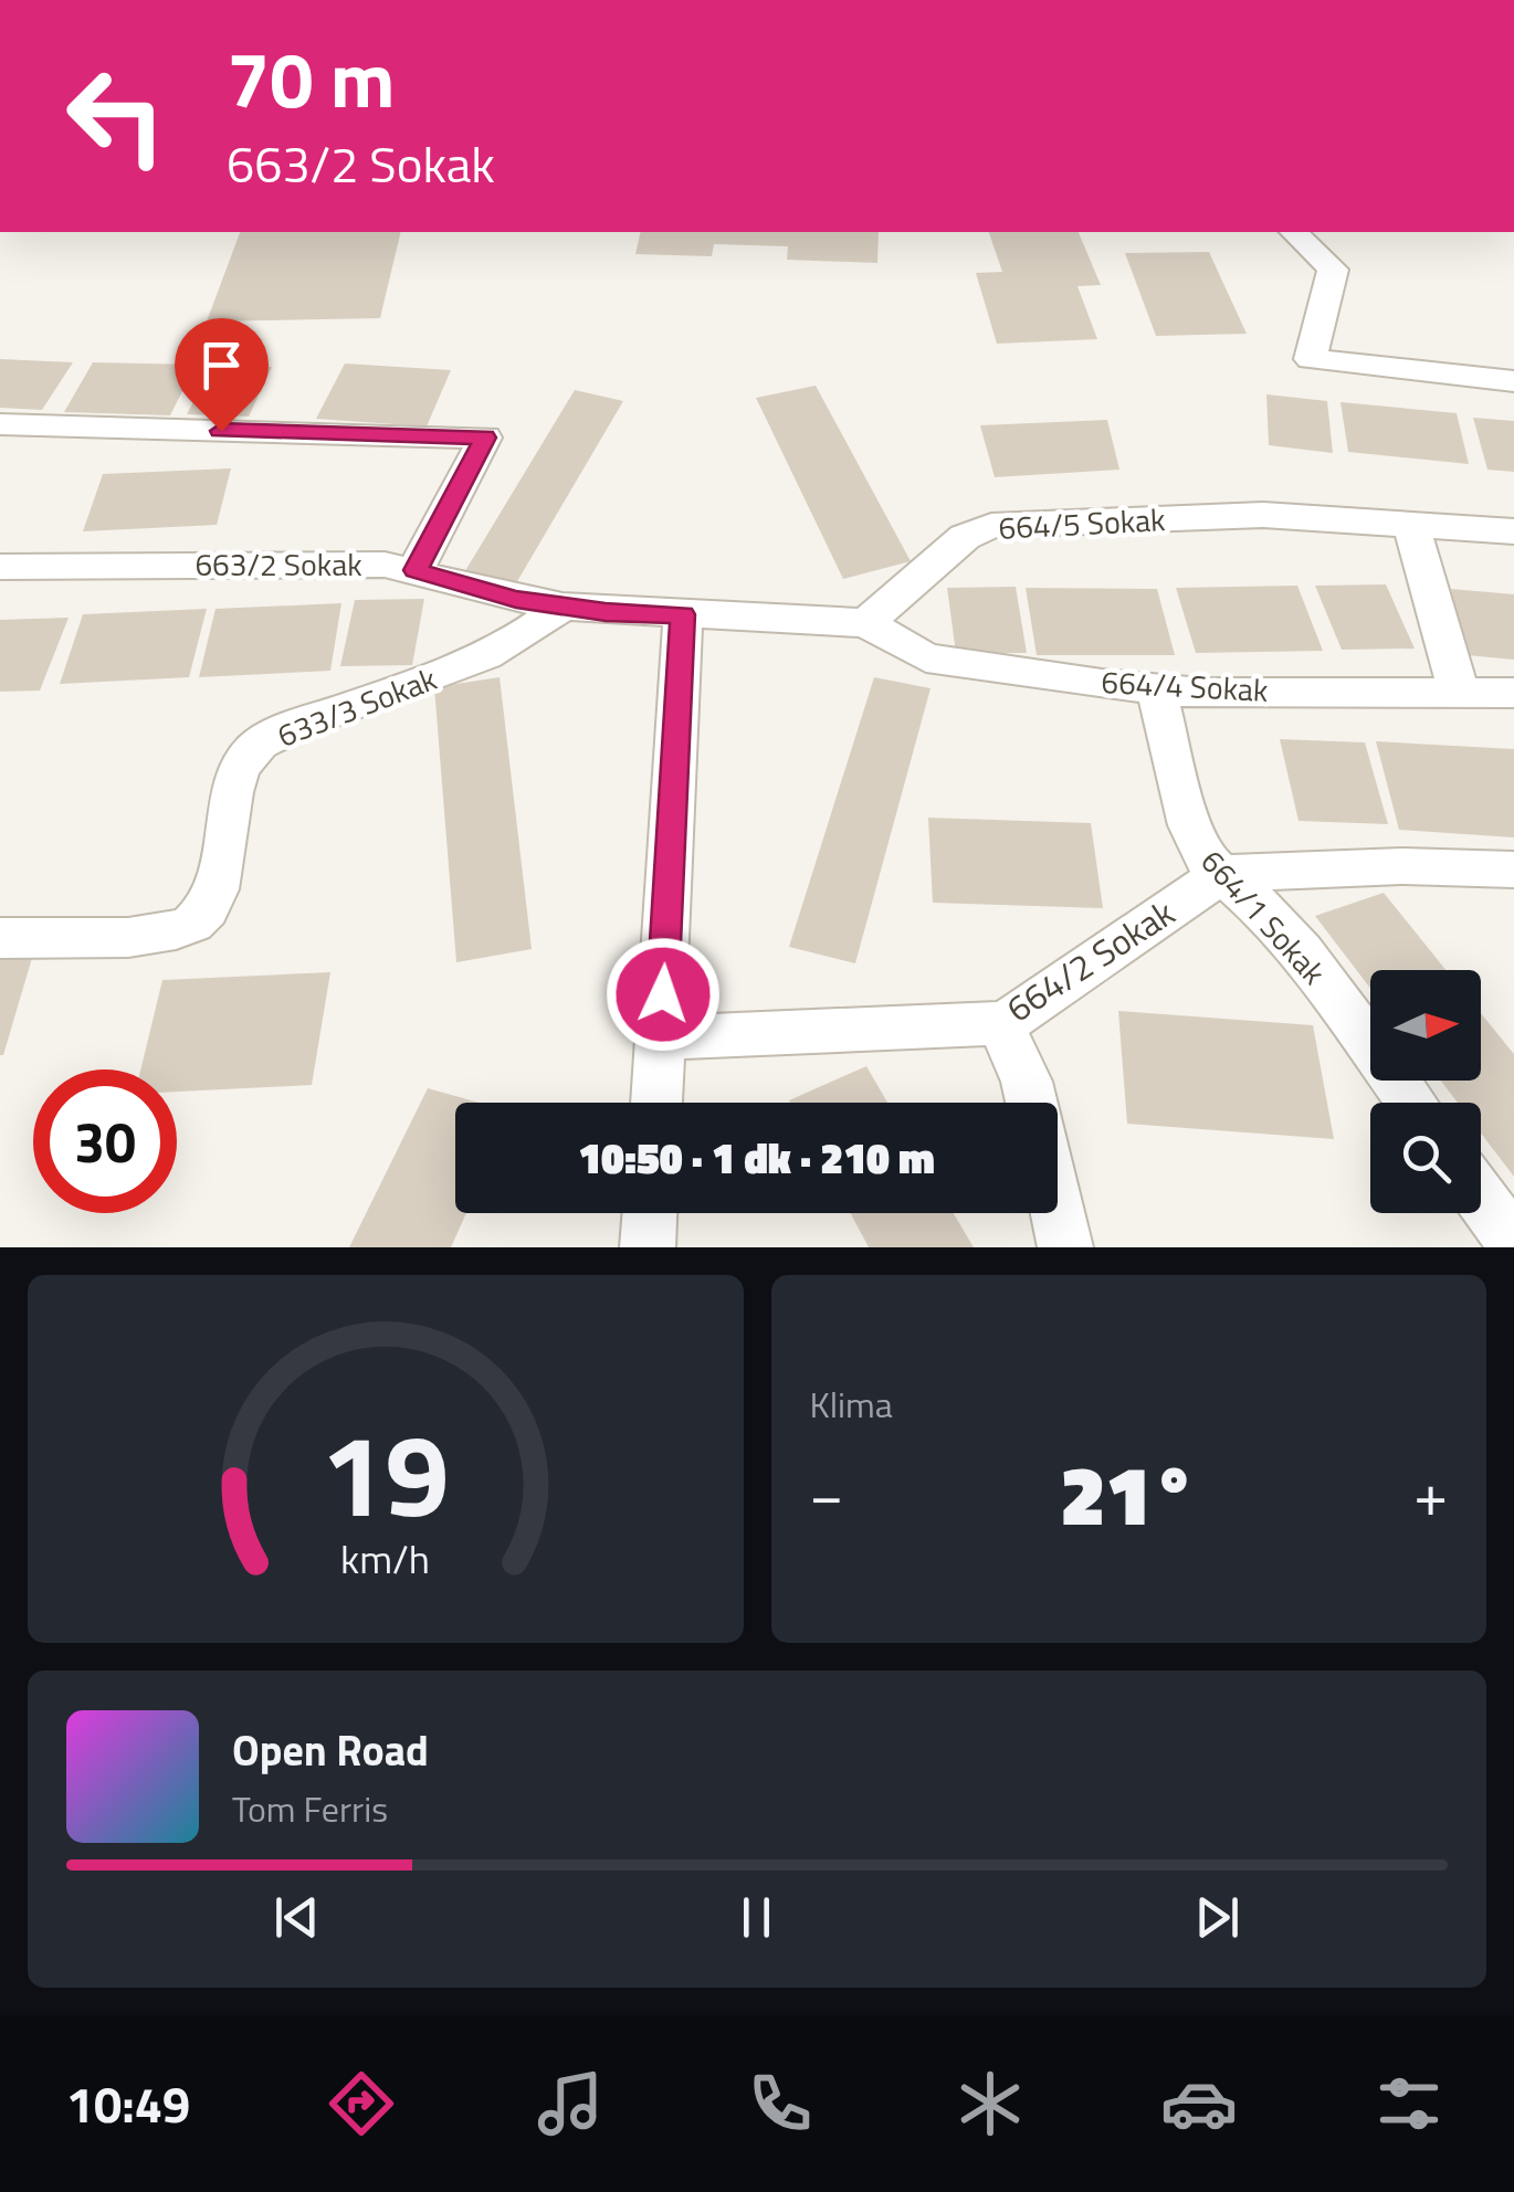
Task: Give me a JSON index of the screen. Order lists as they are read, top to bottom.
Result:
{
  "streets": {
    "street": [
      "664/5 Sokak",
      "663/2 Sokak",
      "664/4 Sokak",
      "633/3 Sokak",
      "664/1 Sokak",
      "664/2 Sokak"
    ]
  },
  "crossings": [
    ["664/5 Sokak", "664/4 Sokak"],
    ["663/2 Sokak", "633/3 Sokak"],
    ["664/4 Sokak", "664/1 Sokak"],
    ["664/1 Sokak", "664/2 Sokak"]
  ],
  "north": "right",
  "page": {
    "turn": ["70 m", "663/2 Sokak"],
    "limit": "30",
    "trip": "10:50 · 1 dk · 210 m",
    "tile": "Klima",
    "heat": ["−", "21°", "+"],
    "song": ["Open Road", "Tom Ferris"],
    "tabs": "10:49",
    "gauge": ["19", "km/h"]
  }
}
